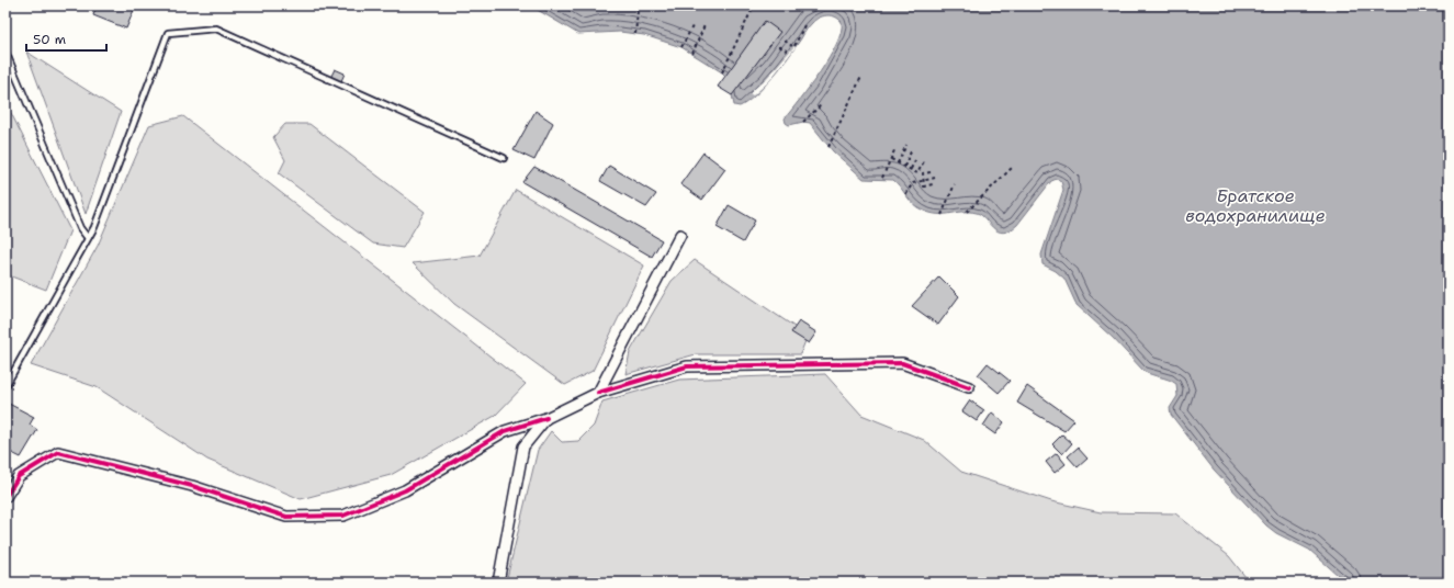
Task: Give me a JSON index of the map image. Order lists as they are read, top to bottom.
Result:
{
  "water": ["Братское водохранилище"],
  "scale_bar": "50 m"
}
